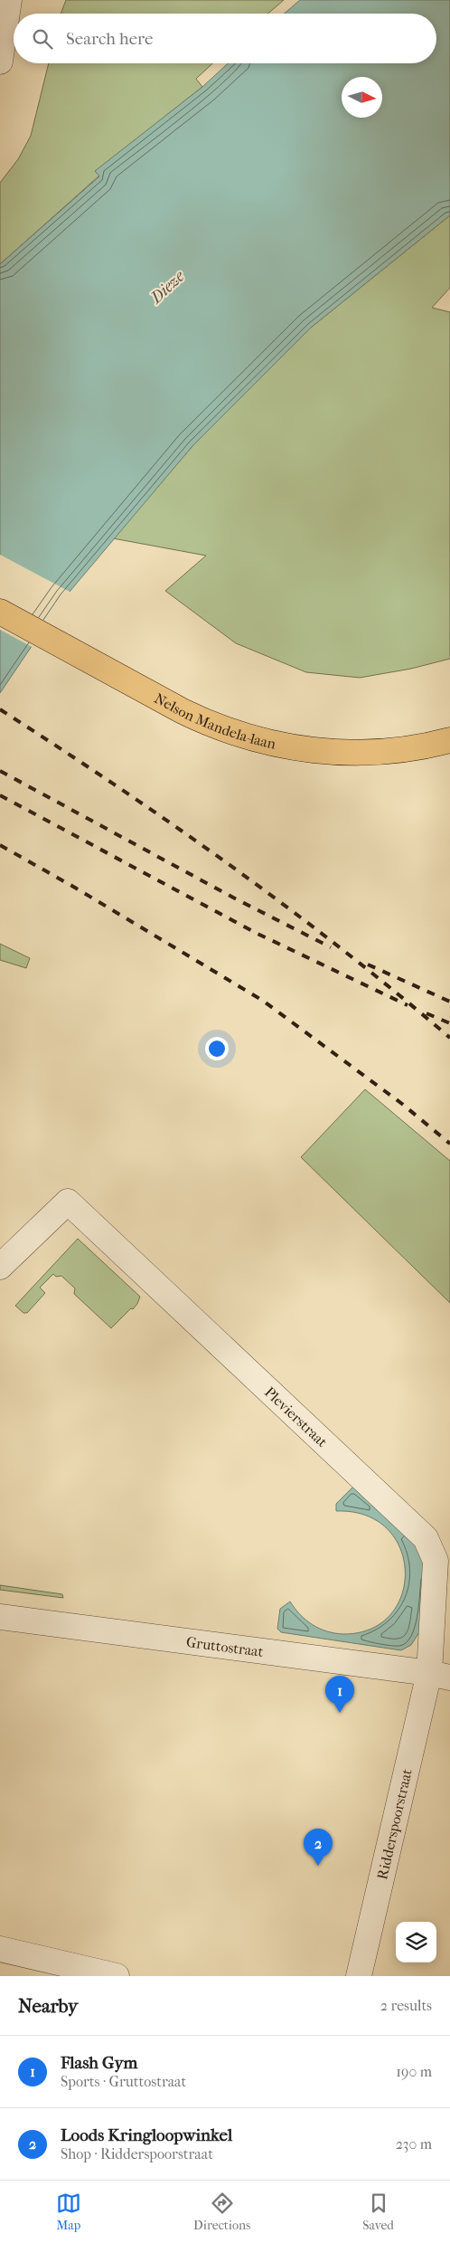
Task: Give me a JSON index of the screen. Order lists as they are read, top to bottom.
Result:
{
  "streets": {
    "main road": ["Nelson Mandela-laan"],
    "street": ["Plevierstraat", "Gruttostraat", "Ridderspoorstraat"]
  },
  "crossings": [
    ["Plevierstraat", "Gruttostraat"],
    ["Plevierstraat", "Ridderspoorstraat"],
    ["Gruttostraat", "Ridderspoorstraat"]
  ],
  "water": ["Dieze"],
  "north": "right",
  "page": {
    "search": "Search here",
    "pins": ["1", "2"],
    "heading": ["Nearby", "2 results"],
    "list": [
      {
        "mark": "1",
        "name": "Flash Gym",
        "note": "Sports · Gruttostraat",
        "value": "190 m"
      },
      {
        "mark": "2",
        "name": "Loods Kringloopwinkel",
        "note": "Shop · Ridderspoorstraat",
        "value": "230 m"
      }
    ],
    "nav": ["Map", "Directions", "Saved"]
  }
}
